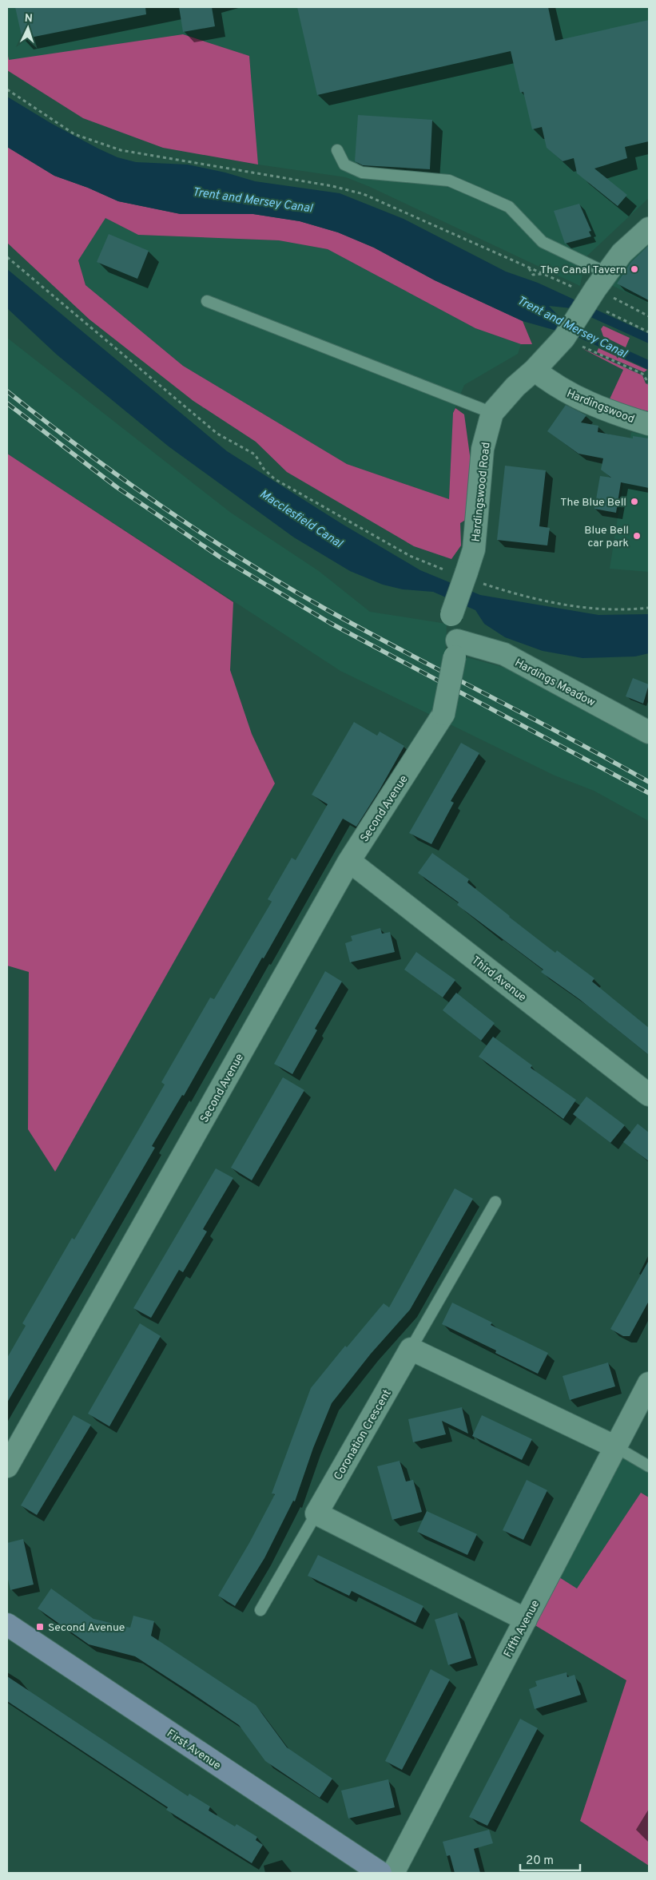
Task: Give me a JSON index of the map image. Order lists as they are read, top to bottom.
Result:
{
  "streets": {
    "main road": ["First Avenue"],
    "street": [
      "Hardingswood",
      "Hardingswood Road",
      "Hardings Meadow",
      "Second Avenue",
      "Third Avenue",
      "Coronation Crescent",
      "Fifth Avenue"
    ]
  },
  "crossings": [
    ["Hardingswood", "Hardingswood Road"],
    ["Hardingswood Road", "Hardings Meadow"],
    ["Hardingswood Road", "Second Avenue"],
    ["Second Avenue", "Third Avenue"]
  ],
  "water": ["Trent and Mersey Canal", "Macclesfield Canal"],
  "places": {
    "other": ["The Canal Tavern", "The Blue Bell", "Blue Bell car park"],
    "transit": ["Second Avenue"]
  },
  "scale_bar": "20 m",
  "north": "top"
}
